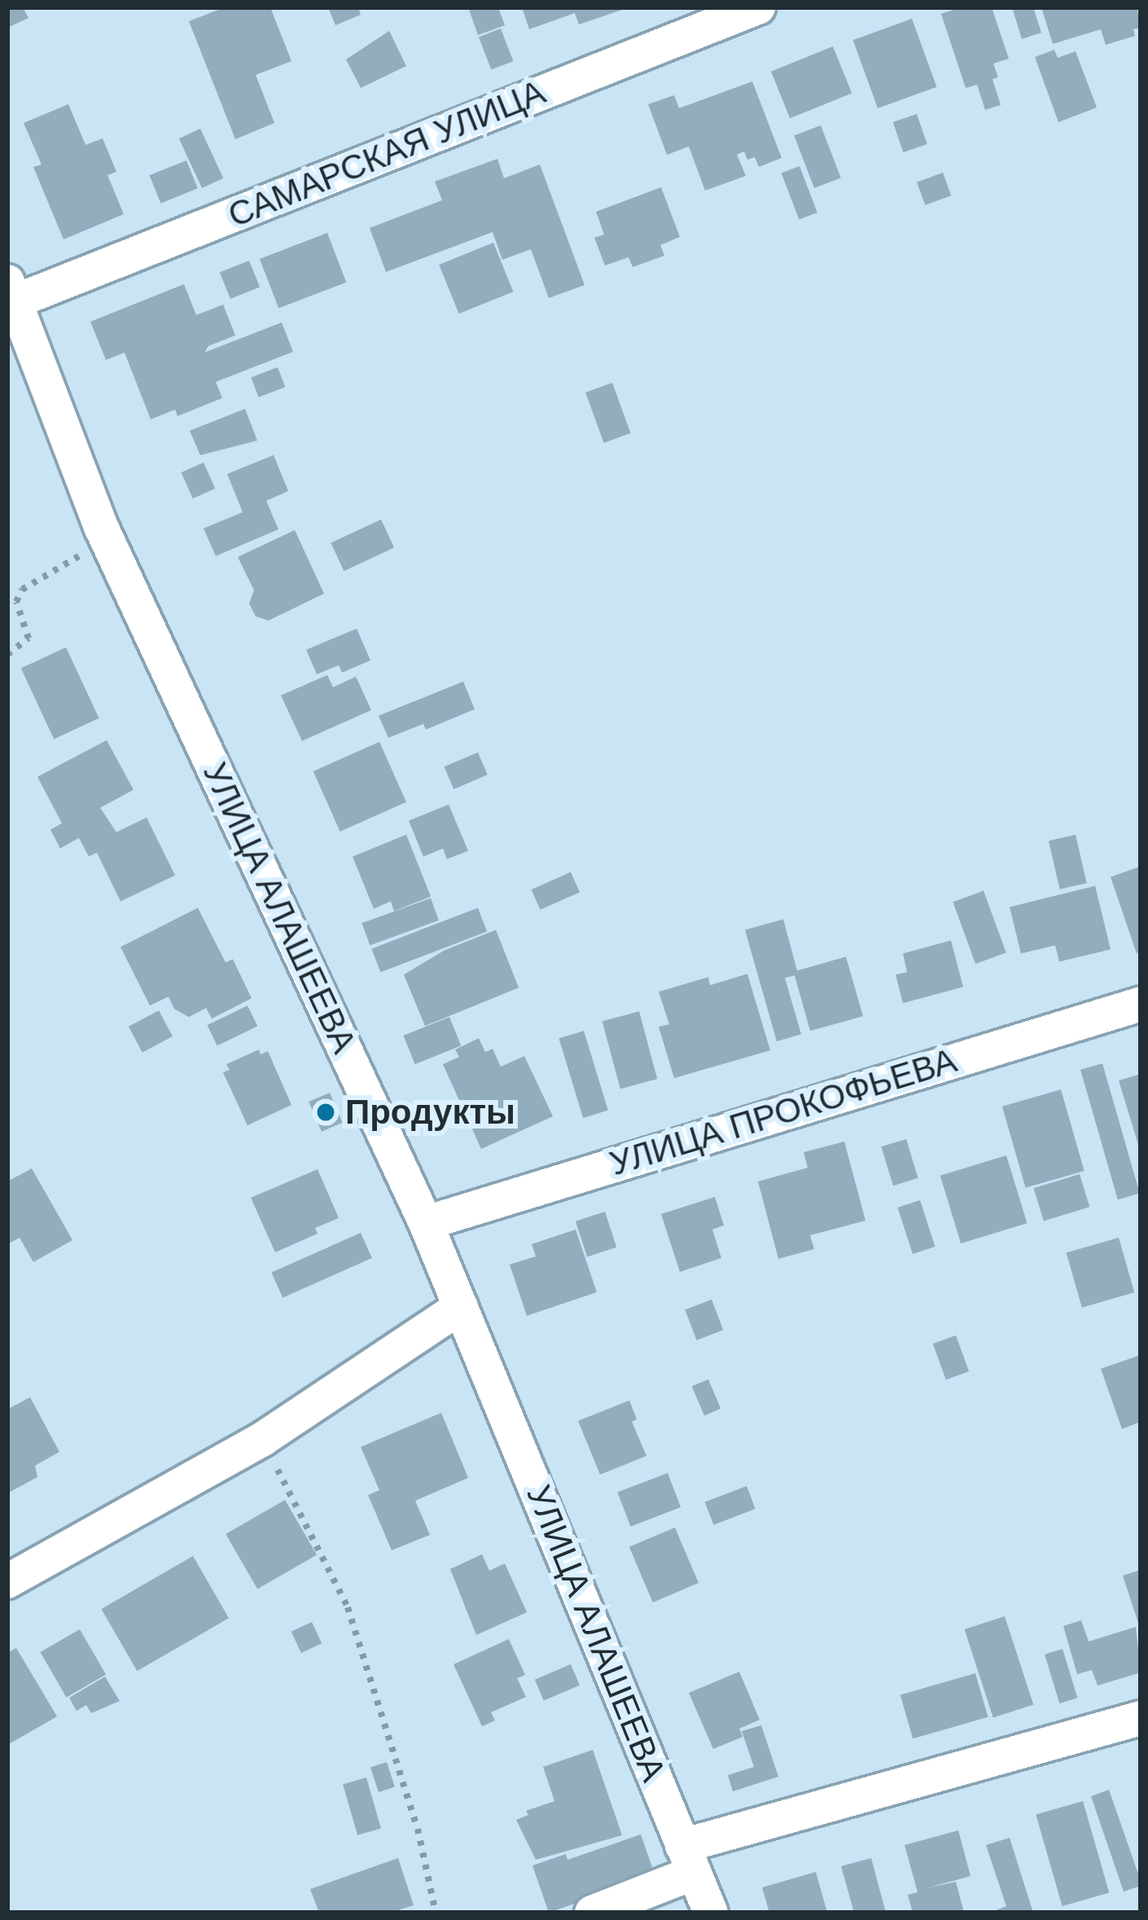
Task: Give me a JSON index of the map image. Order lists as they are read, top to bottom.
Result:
{
  "streets": {
    "street": ["САМАРСКАЯ УЛИЦА", "УЛИЦА АЛАШЕЕВА", "УЛИЦА ПРОКОФЬЕВА"]
  },
  "crossings": [
    ["САМАРСКАЯ УЛИЦА", "УЛИЦА АЛАШЕЕВА"],
    ["УЛИЦА АЛАШЕЕВА", "УЛИЦА ПРОКОФЬЕВА"]
  ],
  "places": ["Продукты"]
}
